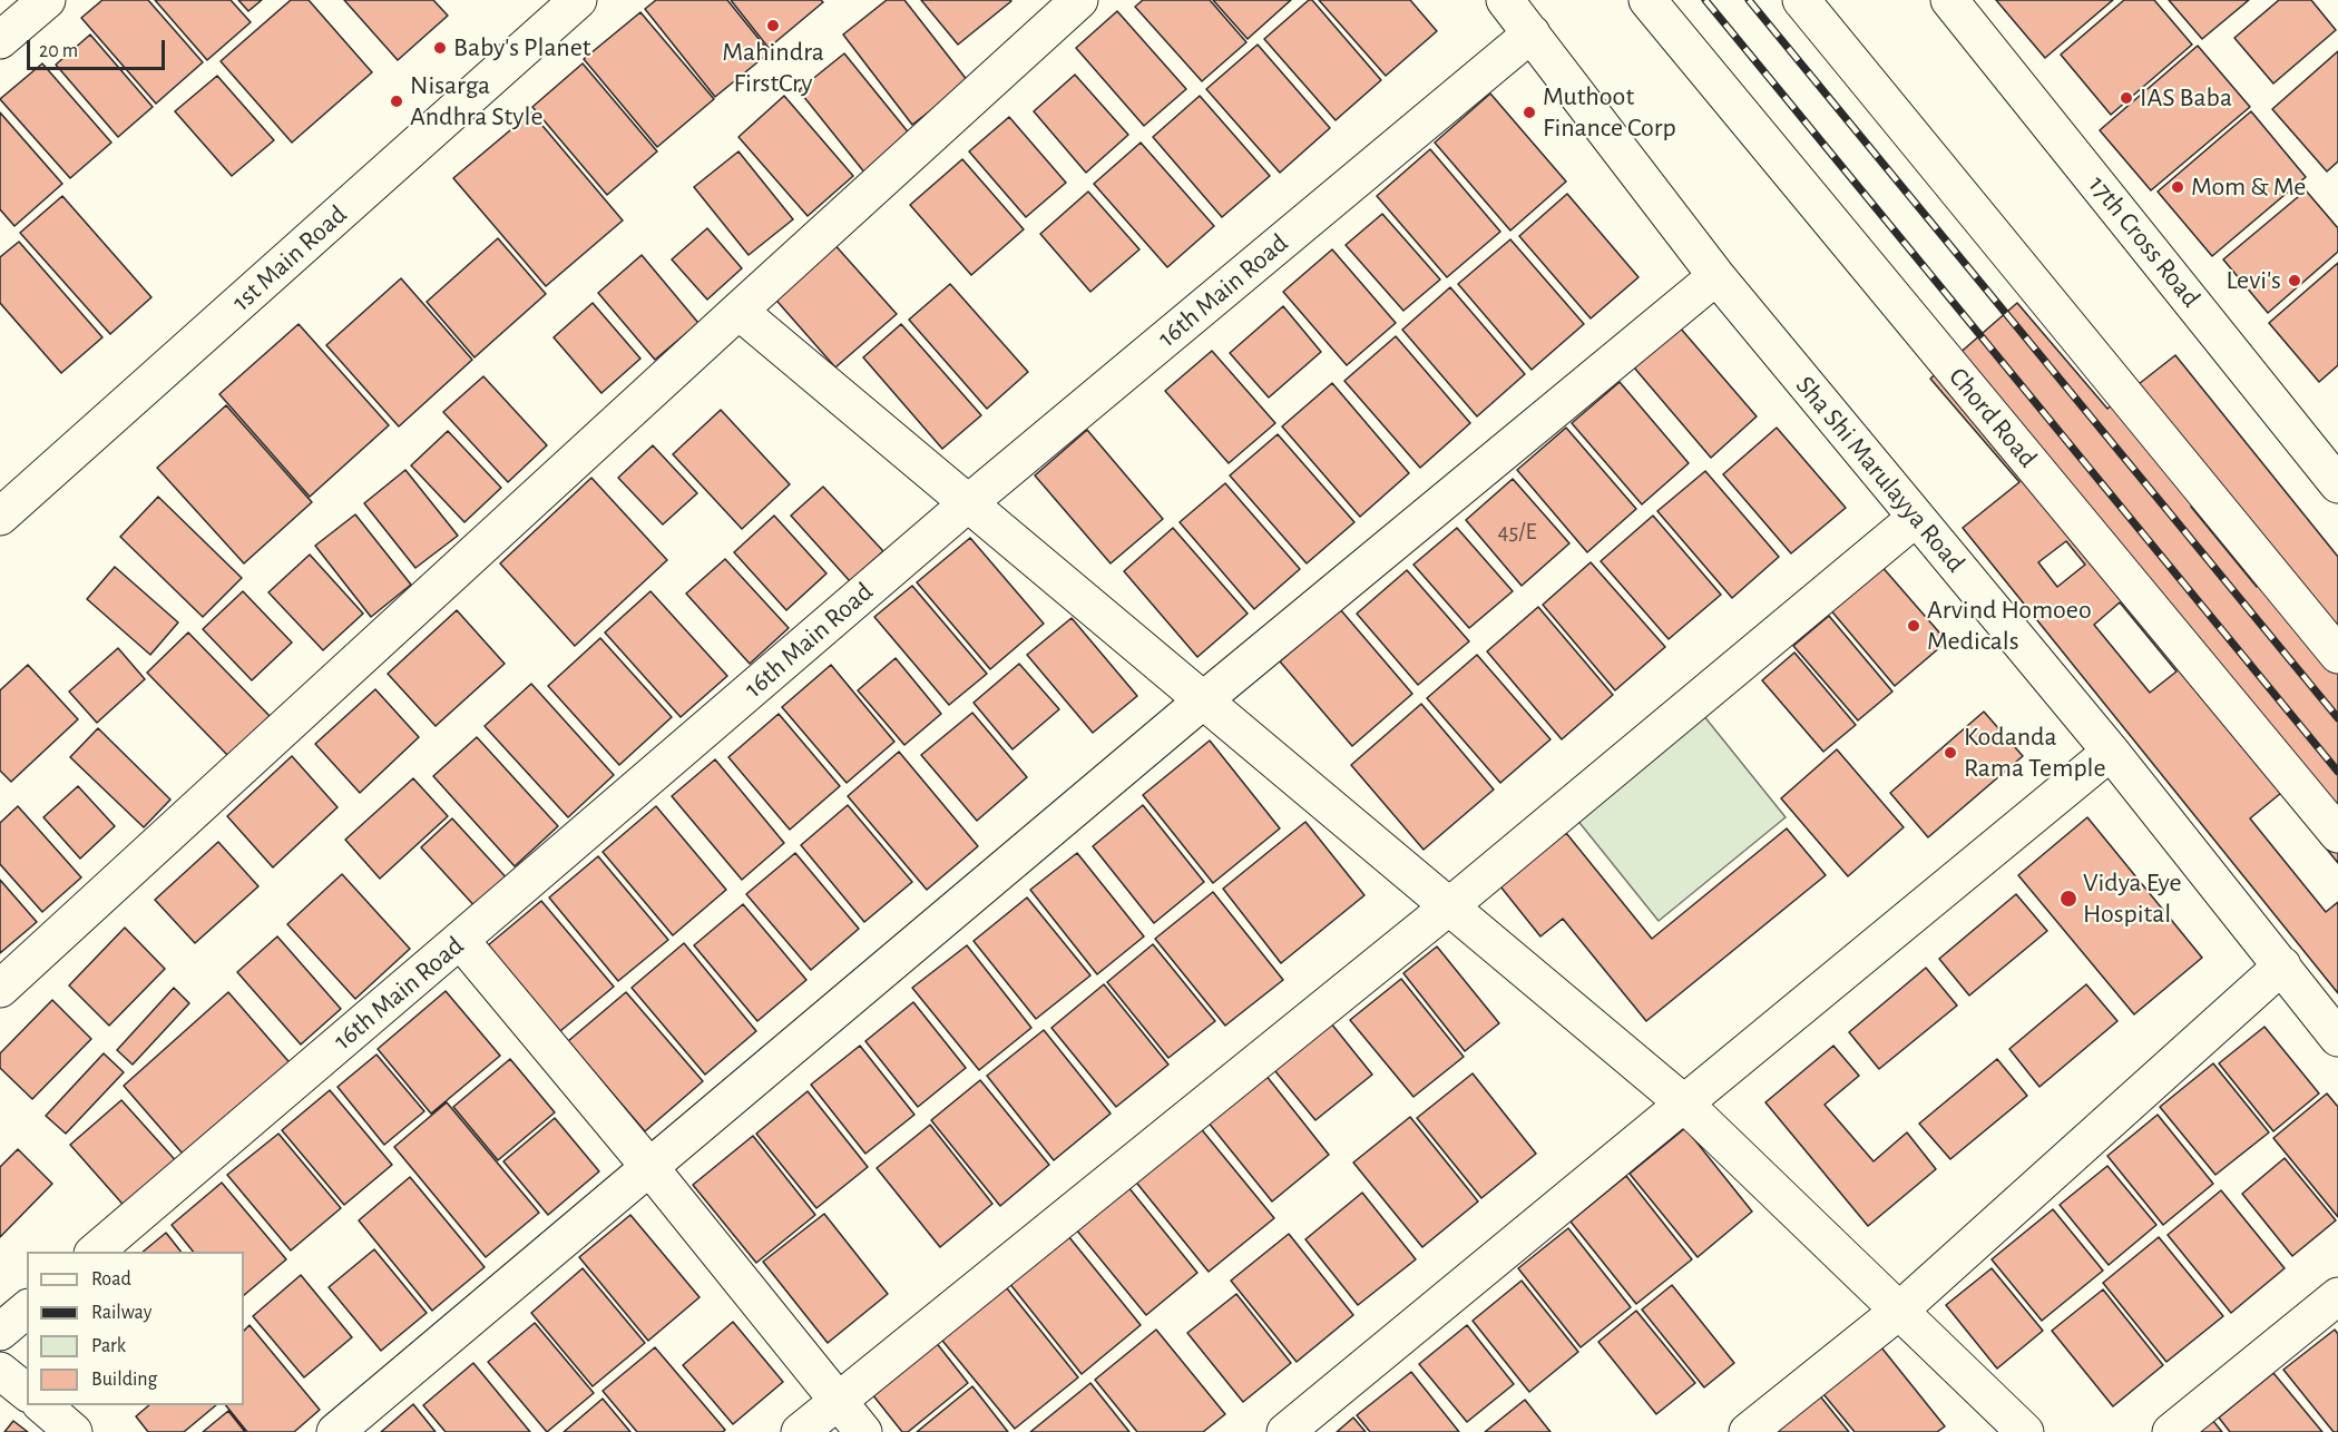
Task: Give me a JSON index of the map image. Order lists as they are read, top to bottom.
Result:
{
  "streets": {
    "street": [
      "17th Cross Road",
      "1st Main Road",
      "16th Main Road",
      "Chord Road",
      "Sha Shi Marulayya Road"
    ]
  },
  "crossings": [
    ["16th Main Road", "Sha Shi Marulayya Road"]
  ],
  "places": [
    "Mahindra FirstCry",
    "Baby's Planet",
    "IAS Baba",
    "Nisarga Andhra Style",
    "Muthoot Finance Corp",
    "Mom & Me",
    "Levi's",
    "Arvind Homoeo Medicals",
    "Kodanda Rama Temple",
    "Vidya Eye Hospital"
  ],
  "house_numbers": ["45/E"],
  "legend": [
    "Road",
    "Railway",
    "Park",
    "Building"
  ],
  "scale_bar": "20 m"
}
